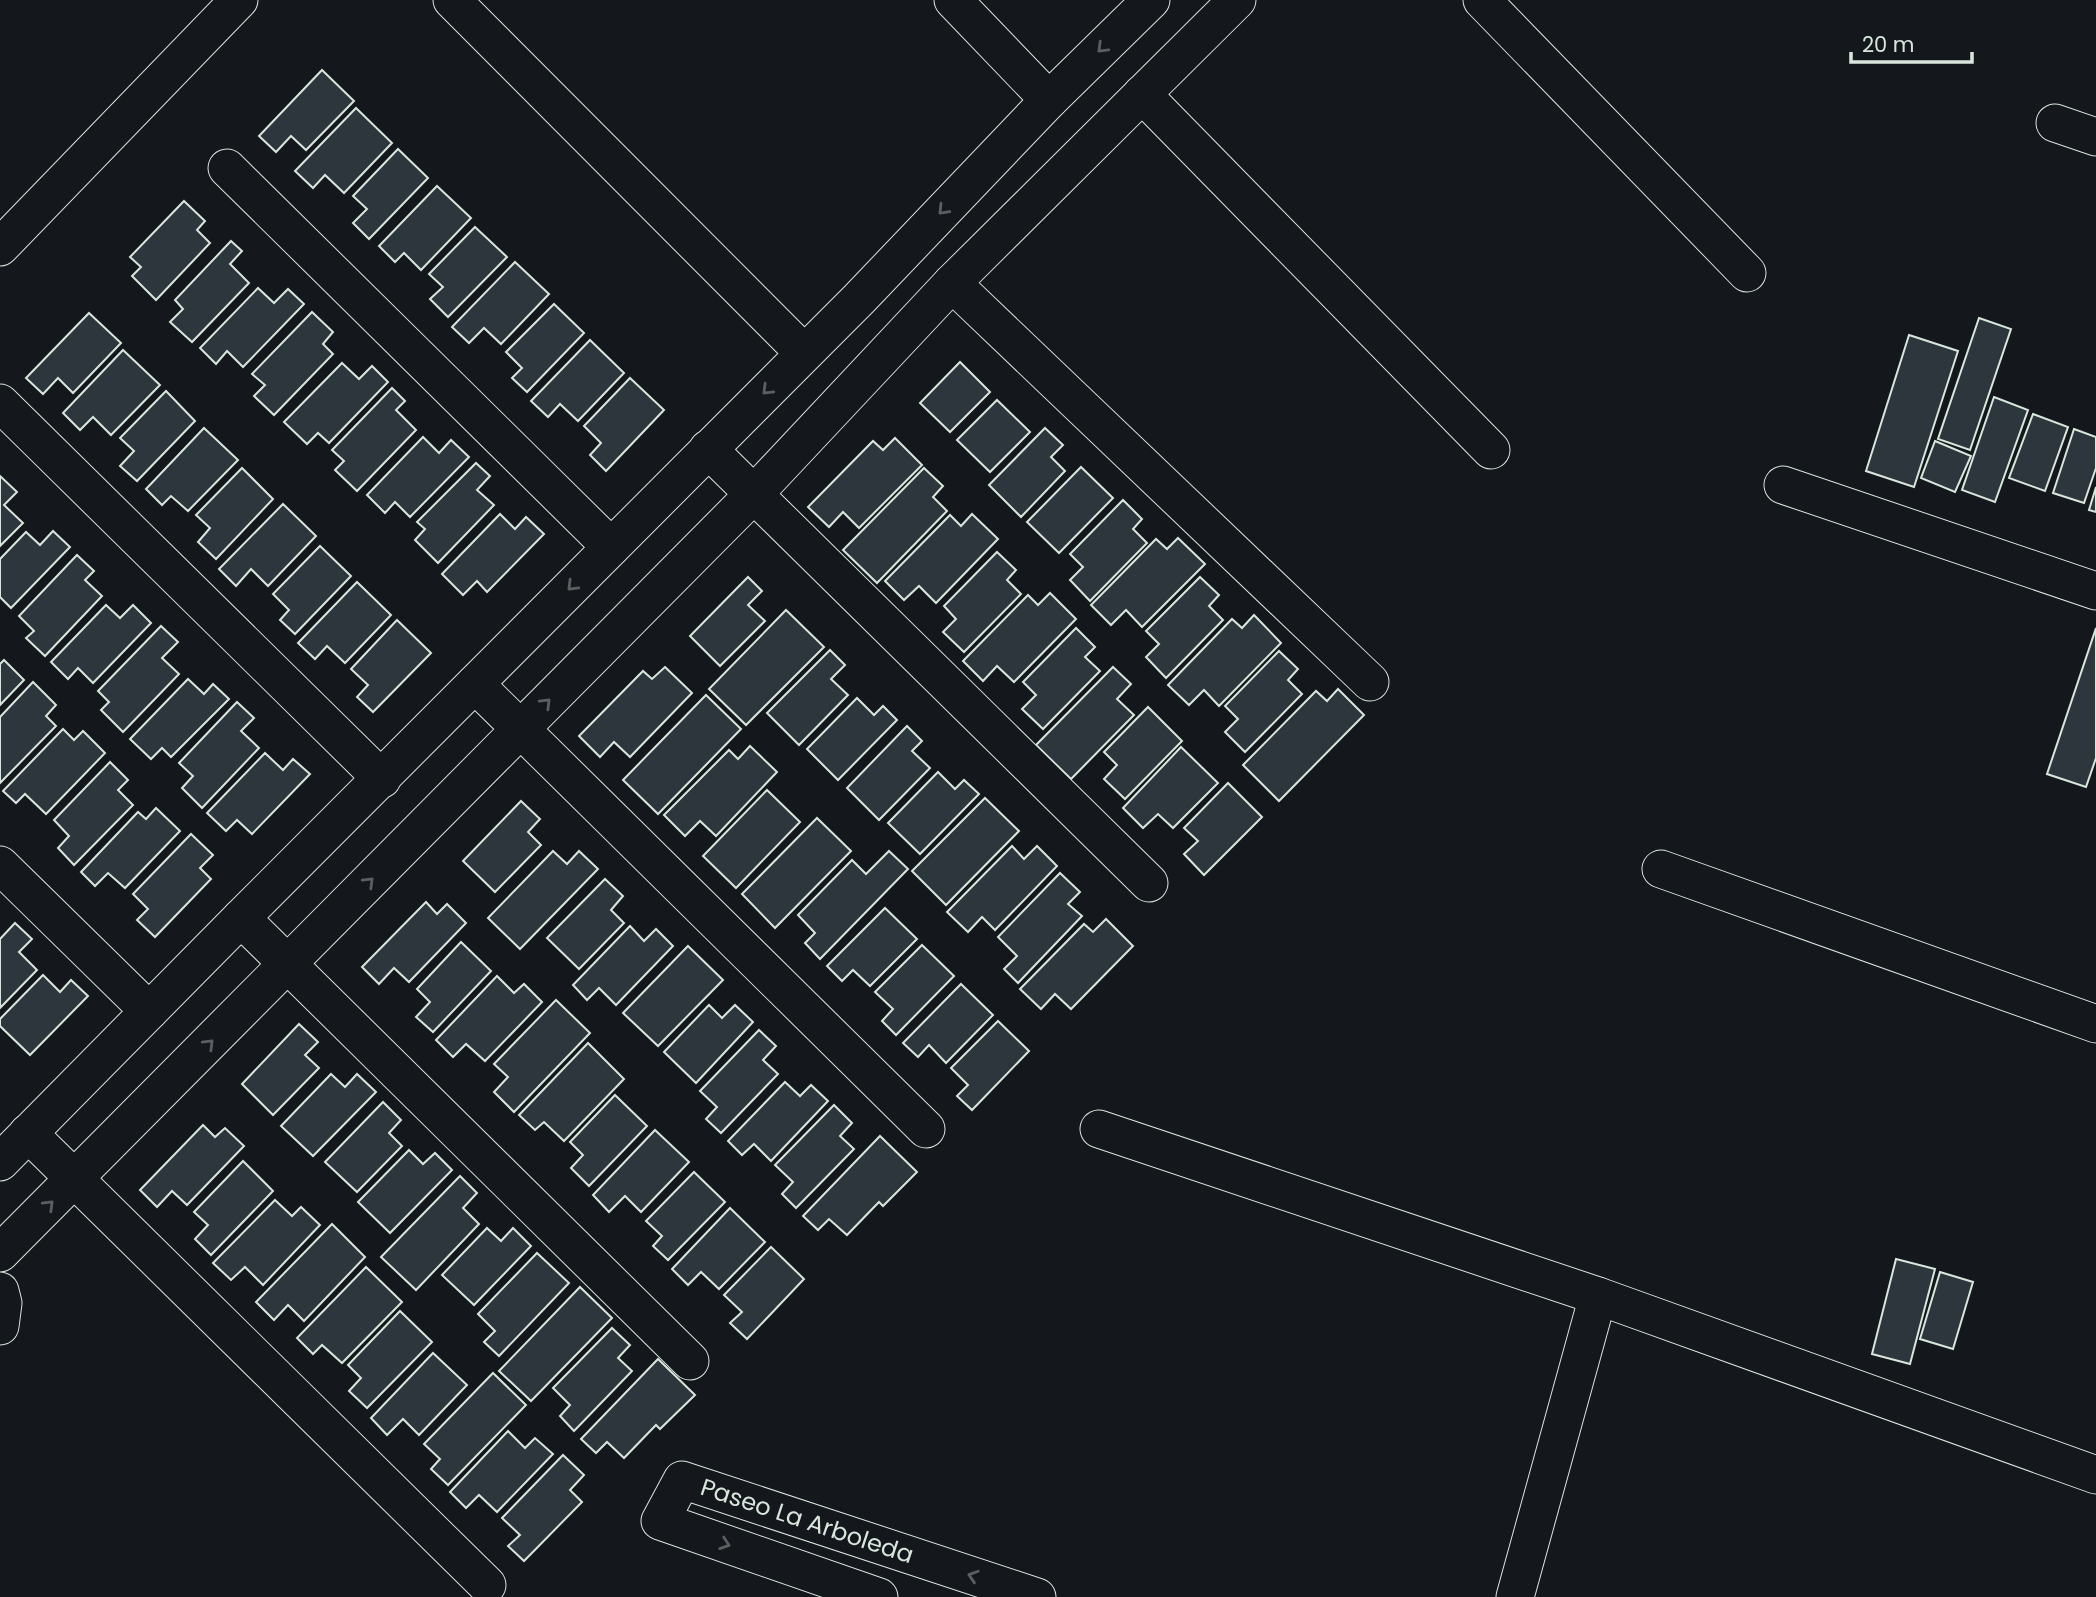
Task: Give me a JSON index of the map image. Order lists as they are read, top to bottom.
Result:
{
  "streets": {
    "street": ["Paseo La Arboleda"]
  },
  "scale_bar": "20 m"
}
